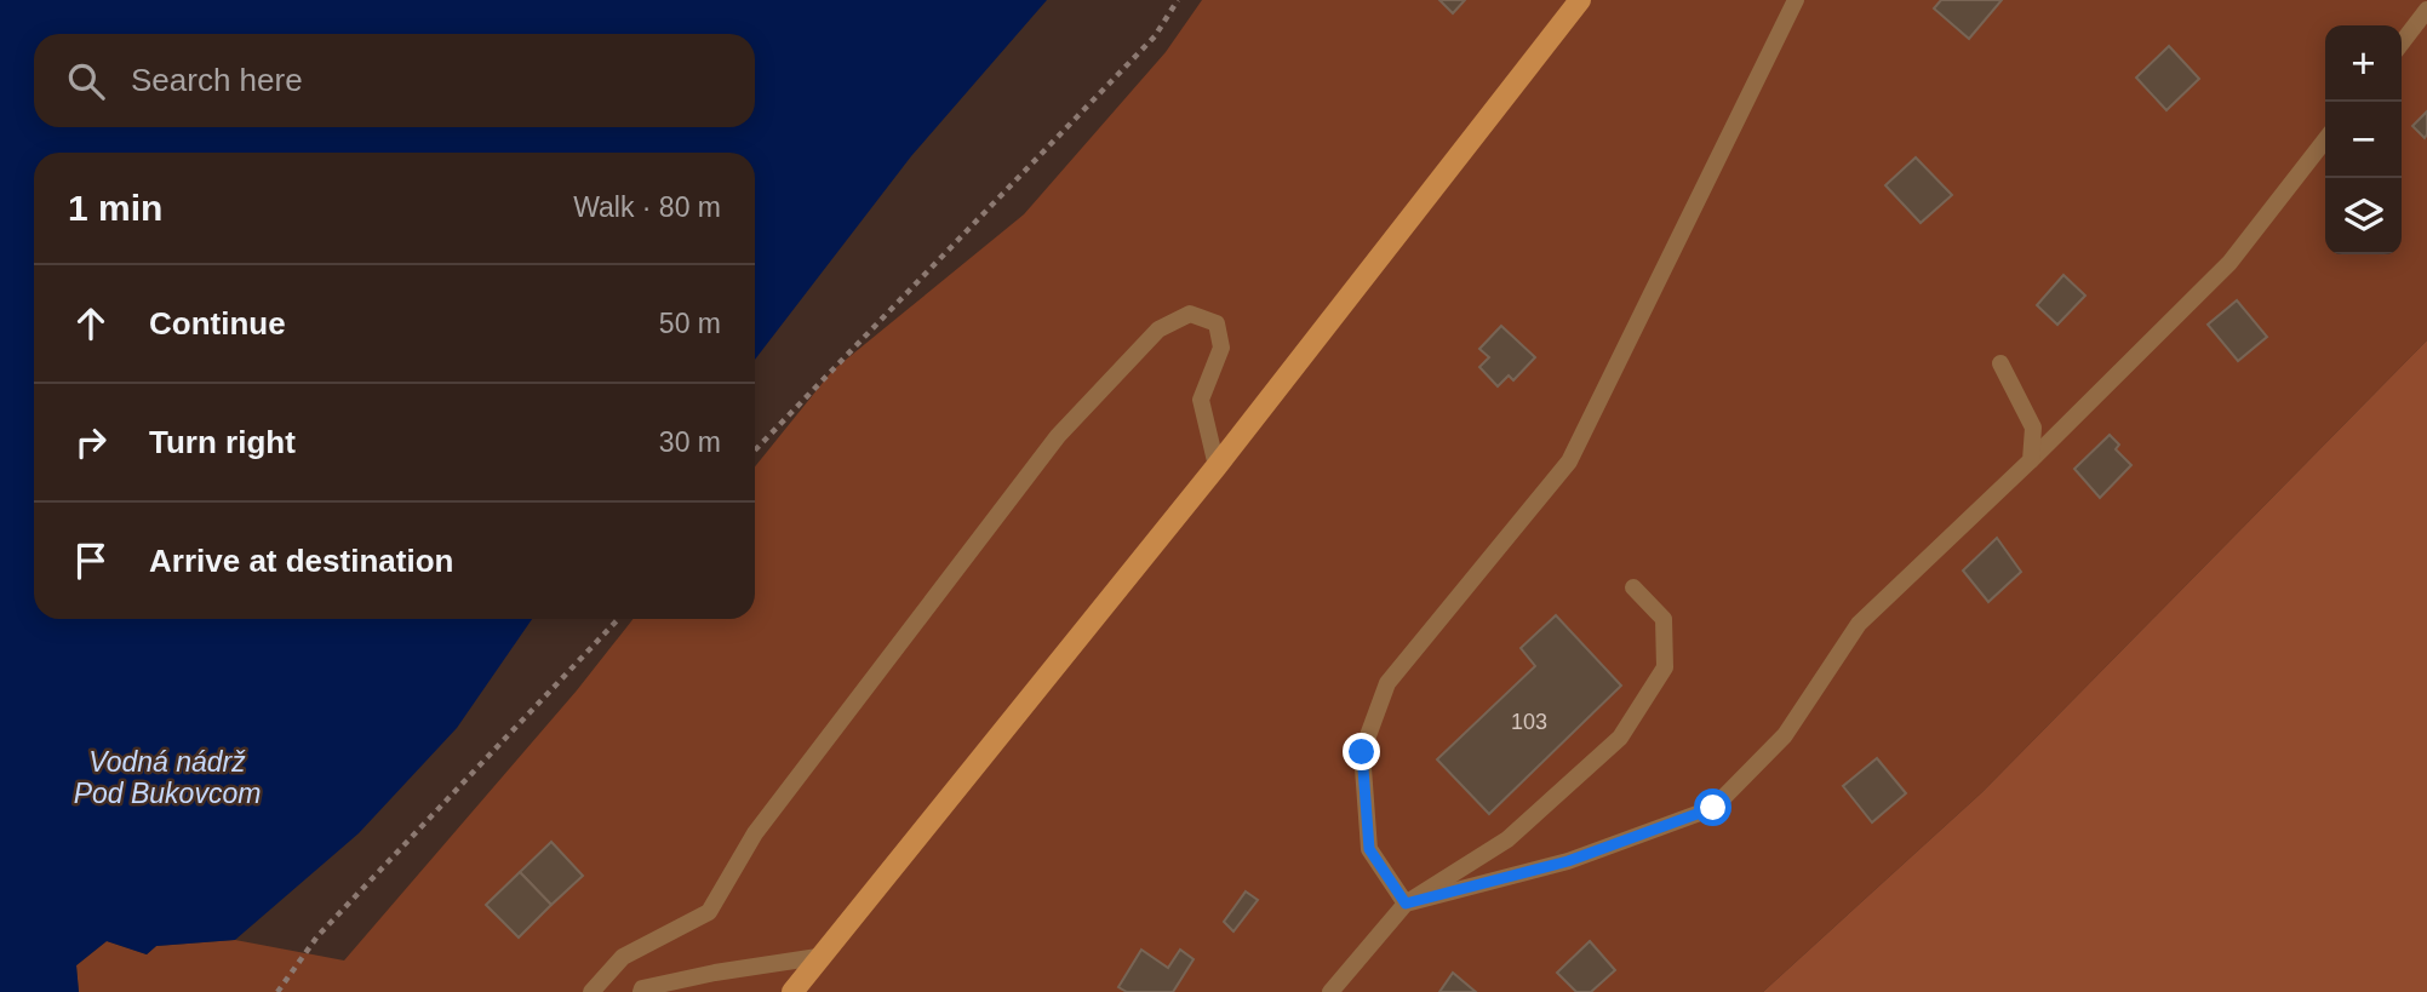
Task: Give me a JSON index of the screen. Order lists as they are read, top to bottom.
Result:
{
  "water": ["Vodná nádrž Pod Bukovcom"],
  "house_numbers": ["103"],
  "page": {
    "map_buttons": ["+", "−"],
    "search": "Search here",
    "heading": ["1 min", "Walk · 80 m"],
    "list": [
      ["Continue", "50 m"],
      ["Turn right", "30 m"],
      "Arrive at destination"
    ]
  }
}
